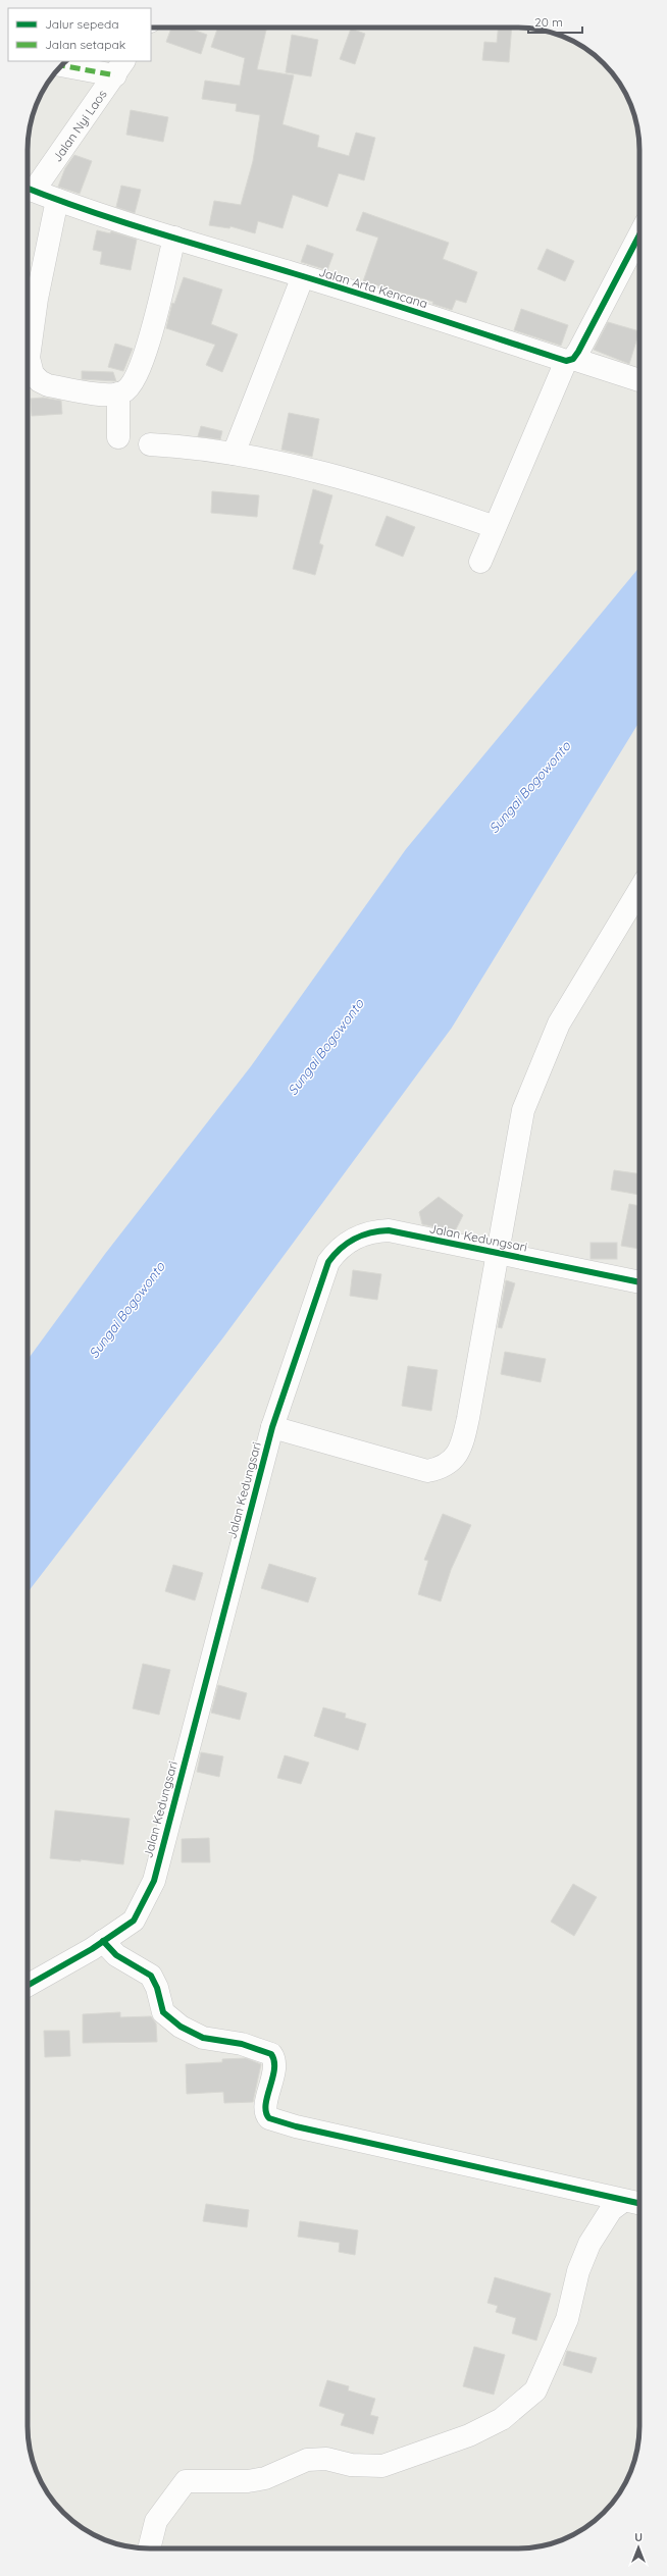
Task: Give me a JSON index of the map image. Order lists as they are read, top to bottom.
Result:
{
  "streets": {
    "street": ["Jalan Nyi Laos", "Jalan Arta Kencana", "Jalan Kedungsari"]
  },
  "crossings": [
    ["Jalan Nyi Laos", "Jalan Arta Kencana"]
  ],
  "water": ["Sungai Bogowonto"],
  "legend": ["Jalur sepeda", "Jalan setapak"],
  "scale_bar": "20 m",
  "north": "top"
}
